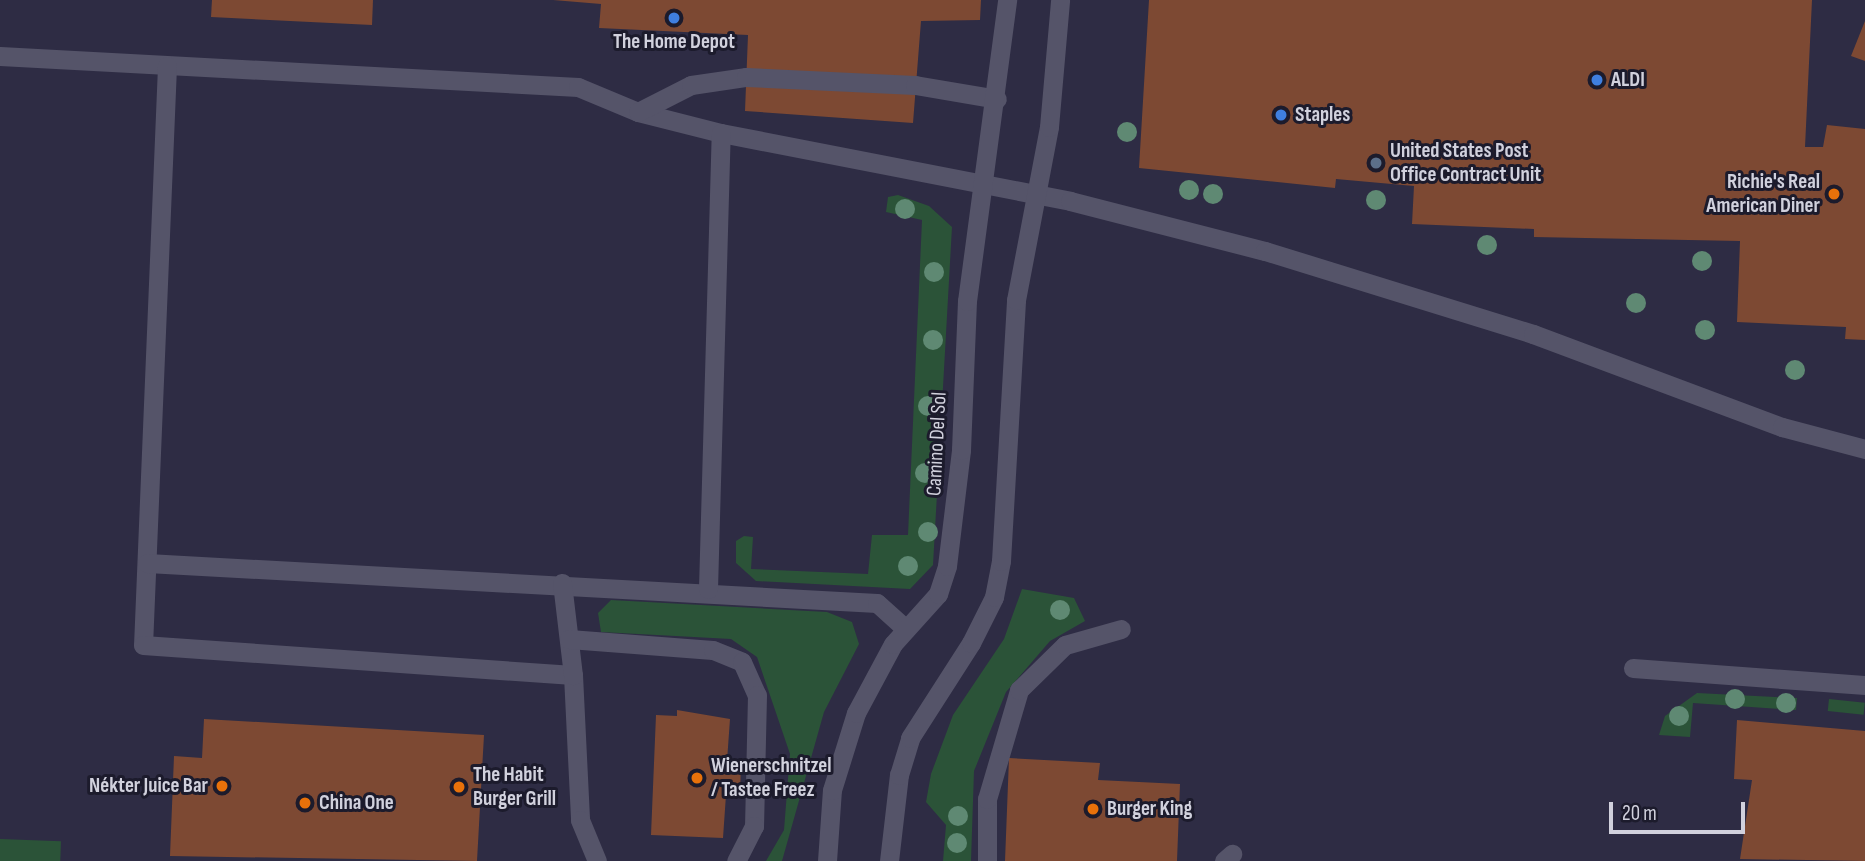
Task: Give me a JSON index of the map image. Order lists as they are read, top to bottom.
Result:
{
  "streets": {
    "street": ["Camino Del Sol"]
  },
  "places": [
    "The Home Depot",
    "ALDI",
    "Staples",
    "United States Post Office Contract Unit",
    "Richie's Real American Diner",
    "Wienerschnitzel / Tastee Freez",
    "Nékter Juice Bar",
    "The Habit Burger Grill",
    "China One",
    "Burger King"
  ],
  "scale_bar": "20 m"
}
